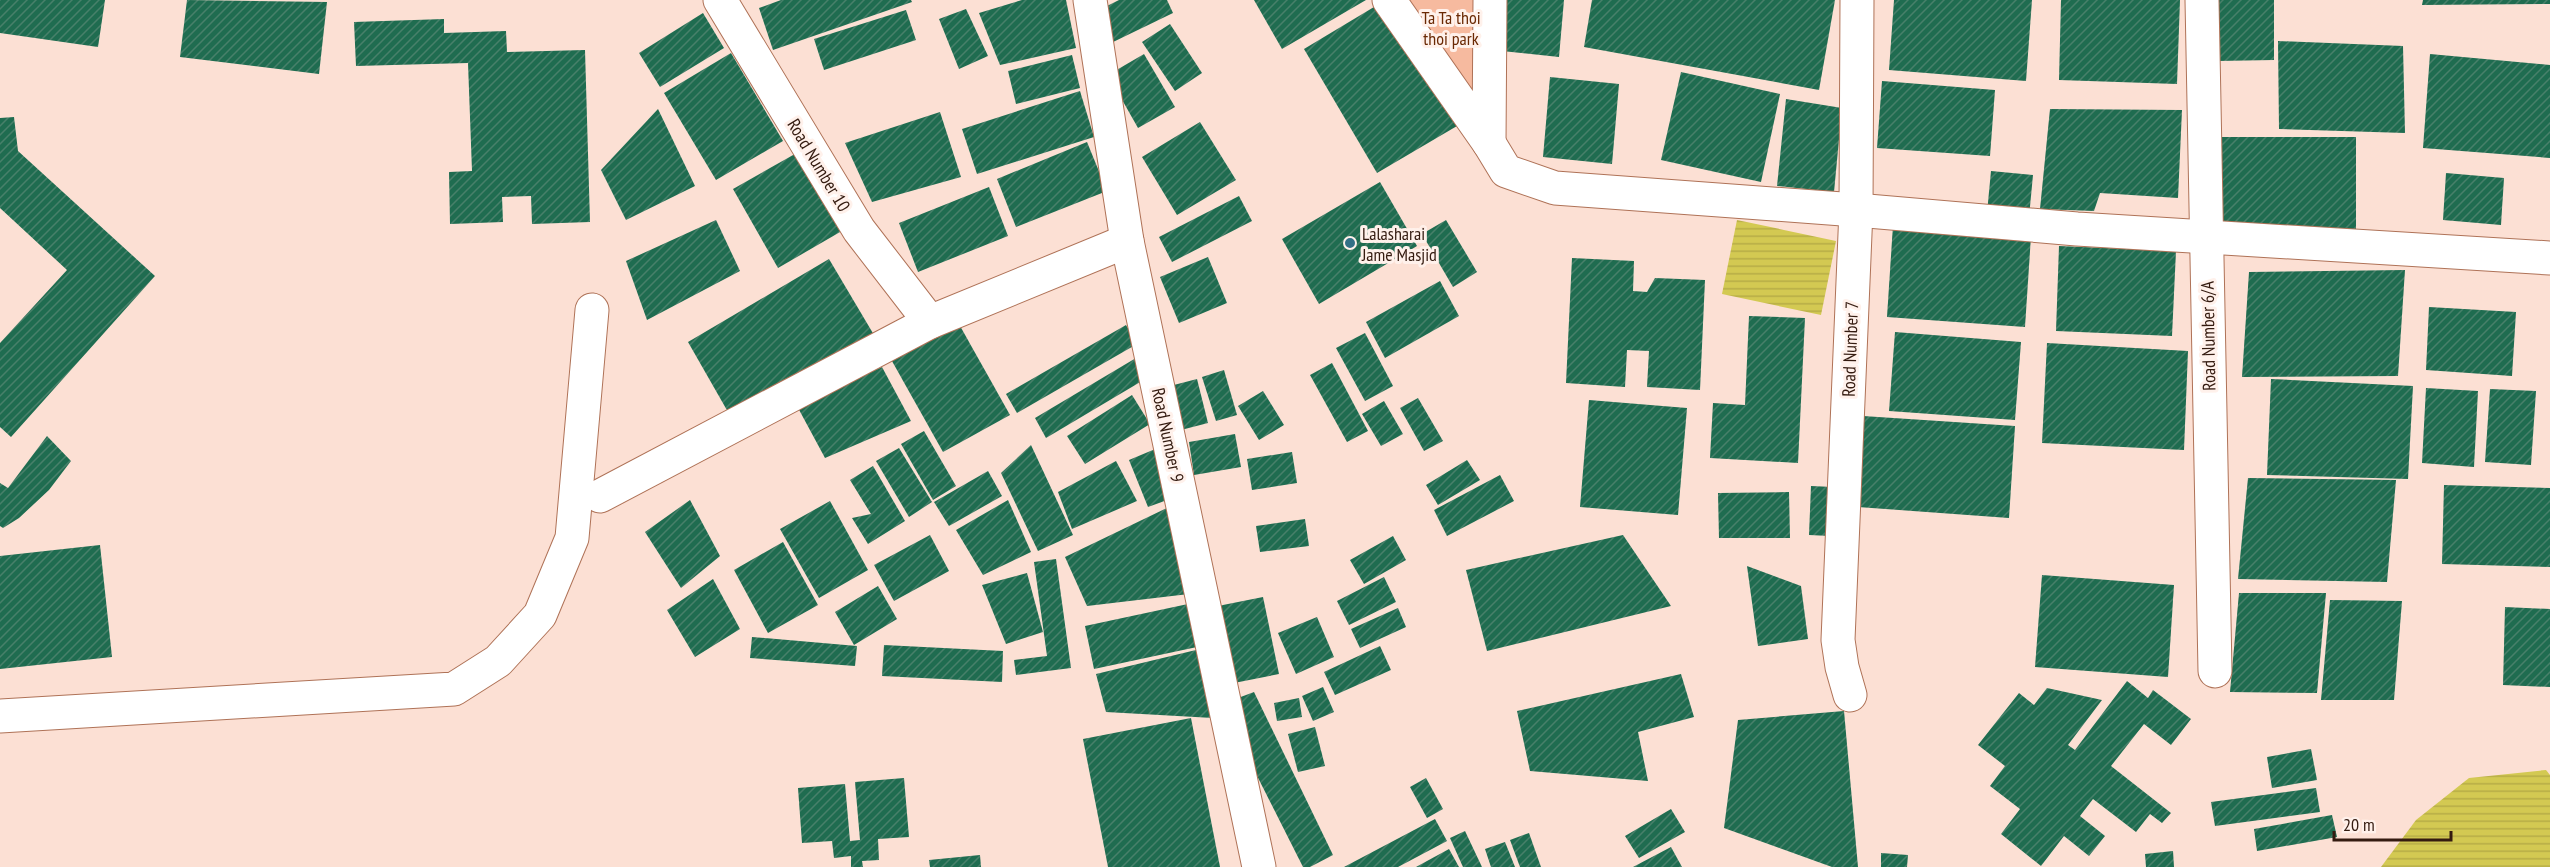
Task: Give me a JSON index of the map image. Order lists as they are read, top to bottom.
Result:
{
  "streets": {
    "street": [
      "Road Number 10",
      "Road Number 6/A",
      "Road Number 7",
      "Road Number 9"
    ]
  },
  "parks": ["Ta Ta thoi thoi park"],
  "places": ["Lalasharai Jame Masjid"],
  "scale_bar": "20 m"
}
